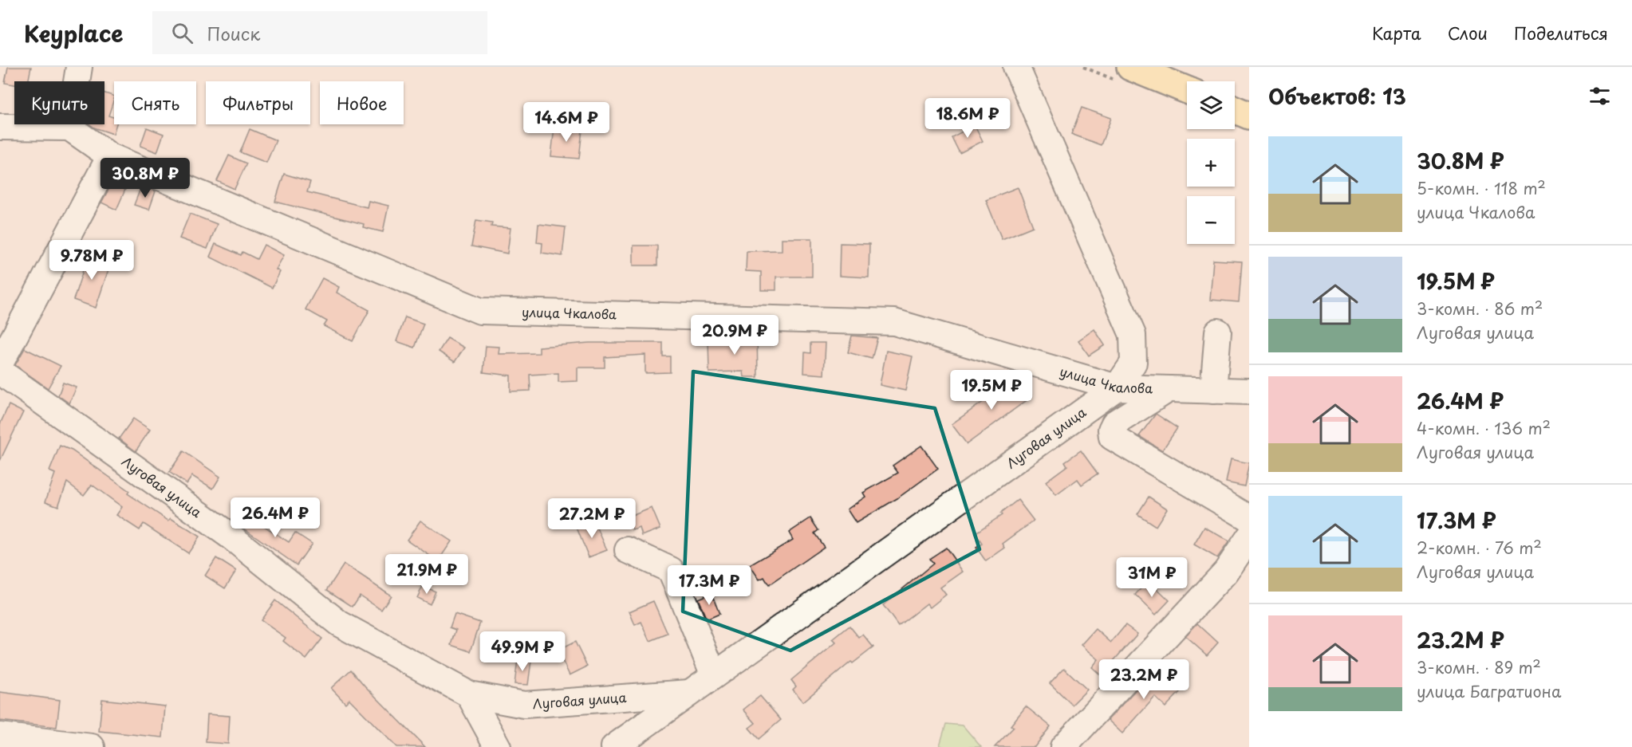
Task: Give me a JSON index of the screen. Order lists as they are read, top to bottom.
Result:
{
  "streets": {
    "street": ["улица Чкалова", "Луговая улица"]
  },
  "crossings": [
    ["улица Чкалова", "Луговая улица"]
  ],
  "page": {
    "header": "Keyplace",
    "search": "Поиск",
    "nav": ["Карта", "Слои", "Поделиться"],
    "heading": "Объектов: 13",
    "map_buttons": ["+", "−"],
    "chip": [
      "Купить",
      "Снять",
      "Фильтры",
      "Новое"
    ],
    "price": [
      "18.6M ₽",
      "14.6M ₽",
      "30.8M ₽",
      "9.78M ₽",
      "20.9M ₽",
      "19.5M ₽",
      "26.4M ₽",
      "27.2M ₽",
      "21.9M ₽",
      "31M ₽",
      "17.3M ₽",
      "49.9M ₽",
      "23.2M ₽"
    ],
    "list": [
      {
        "name": "30.8M ₽",
        "note": "5-комн. · 118 m² · улица Чкалова"
      },
      {
        "name": "19.5M ₽",
        "note": "3-комн. · 86 m² · Луговая улица"
      },
      {
        "name": "26.4M ₽",
        "note": "4-комн. · 136 m² · Луговая улица"
      },
      {
        "name": "17.3M ₽",
        "note": "2-комн. · 76 m² · Луговая улица"
      },
      {
        "name": "23.2M ₽",
        "note": "3-комн. · 89 m² · улица Багратиона"
      }
    ]
  }
}
